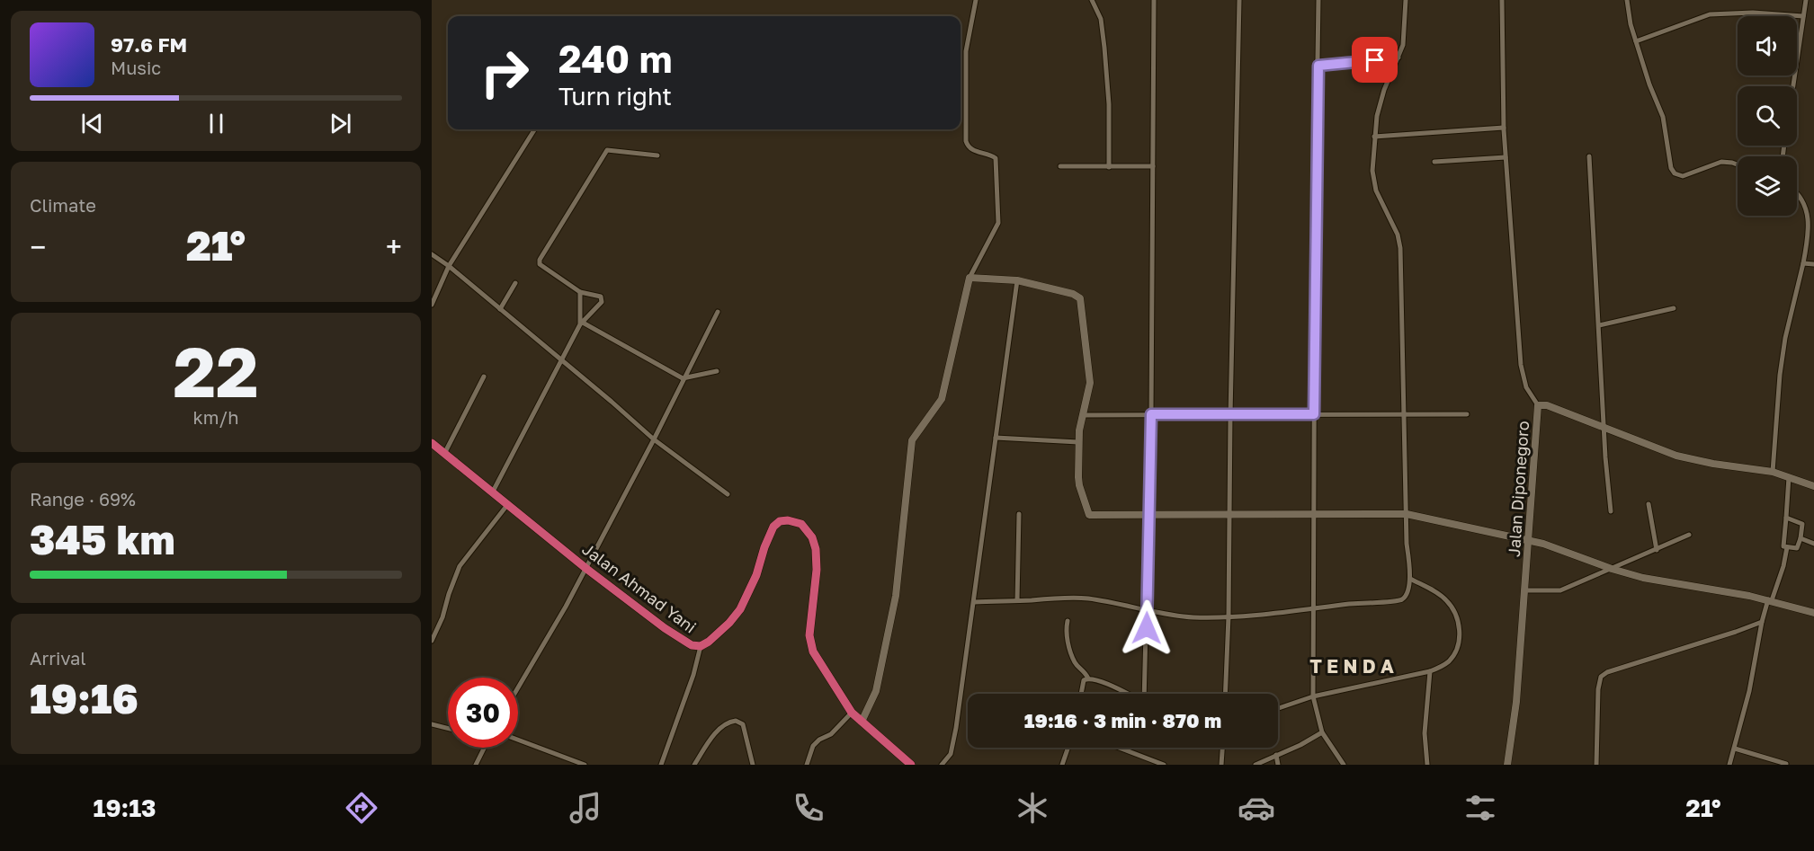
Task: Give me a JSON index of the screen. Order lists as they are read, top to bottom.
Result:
{
  "streets": {
    "highway": ["Jalan Ahmad Yani"],
    "street": ["Jalan Diponegoro"]
  },
  "districts": ["T E N D A"],
  "page": {
    "turn": ["240 m", "Turn right"],
    "song": ["97.6 FM", "Music"],
    "tile": [
      "Climate",
      ["22", "km/h"],
      ["Range · 69%", "345 km"],
      ["Arrival", "19:16"]
    ],
    "heat": ["−", "21°", "+"],
    "limit": "30",
    "trip": "19:16 · 3 min · 870 m",
    "tabs": ["19:13", "21°"]
  }
}
